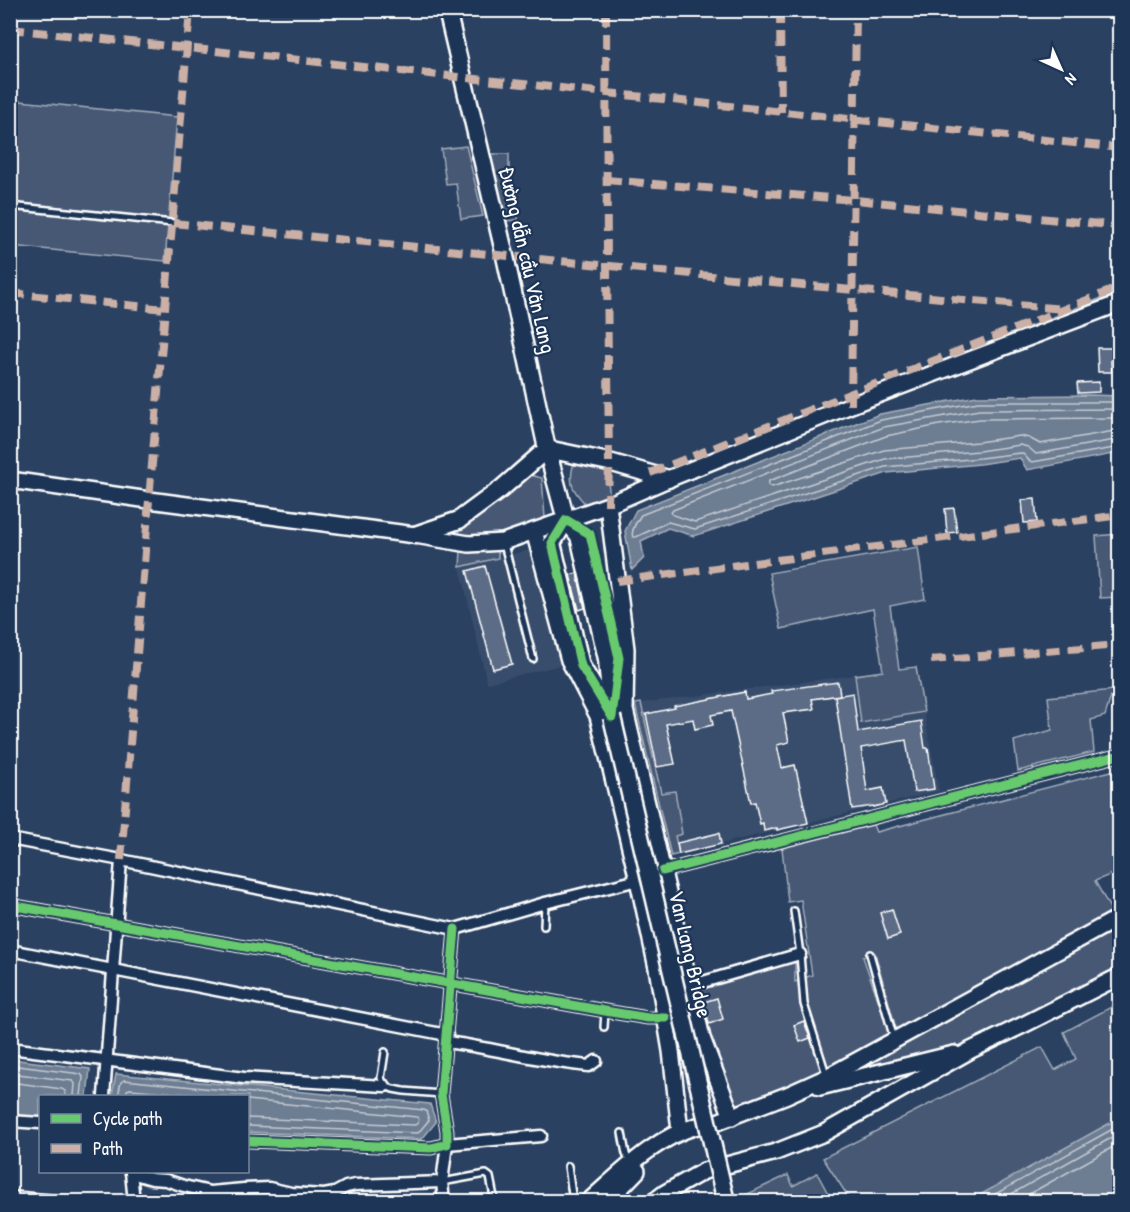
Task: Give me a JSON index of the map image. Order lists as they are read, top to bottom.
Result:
{
  "streets": {
    "main road": ["Đường dẫn cầu Văn Lang", "Van Lang Bridge"]
  },
  "crossings": [
    ["Đường dẫn cầu Văn Lang", "Van Lang Bridge"]
  ],
  "legend": ["Cycle path", "Path"],
  "north": "bottom right"
}
